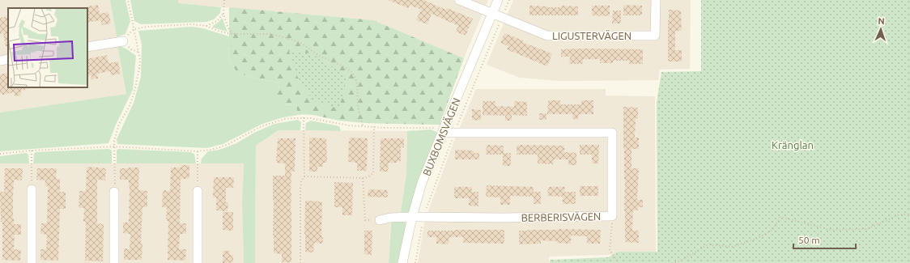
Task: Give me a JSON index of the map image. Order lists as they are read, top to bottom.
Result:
{
  "streets": {
    "street": ["LIGUSTERVÄGEN", "BUXBOMSVÄGEN", "BERBERISVÄGEN"]
  },
  "crossings": [
    ["LIGUSTERVÄGEN", "BUXBOMSVÄGEN"],
    ["BUXBOMSVÄGEN", "BERBERISVÄGEN"]
  ],
  "parks": ["Kränglan"],
  "scale_bar": "50 m",
  "north": "top"
}
